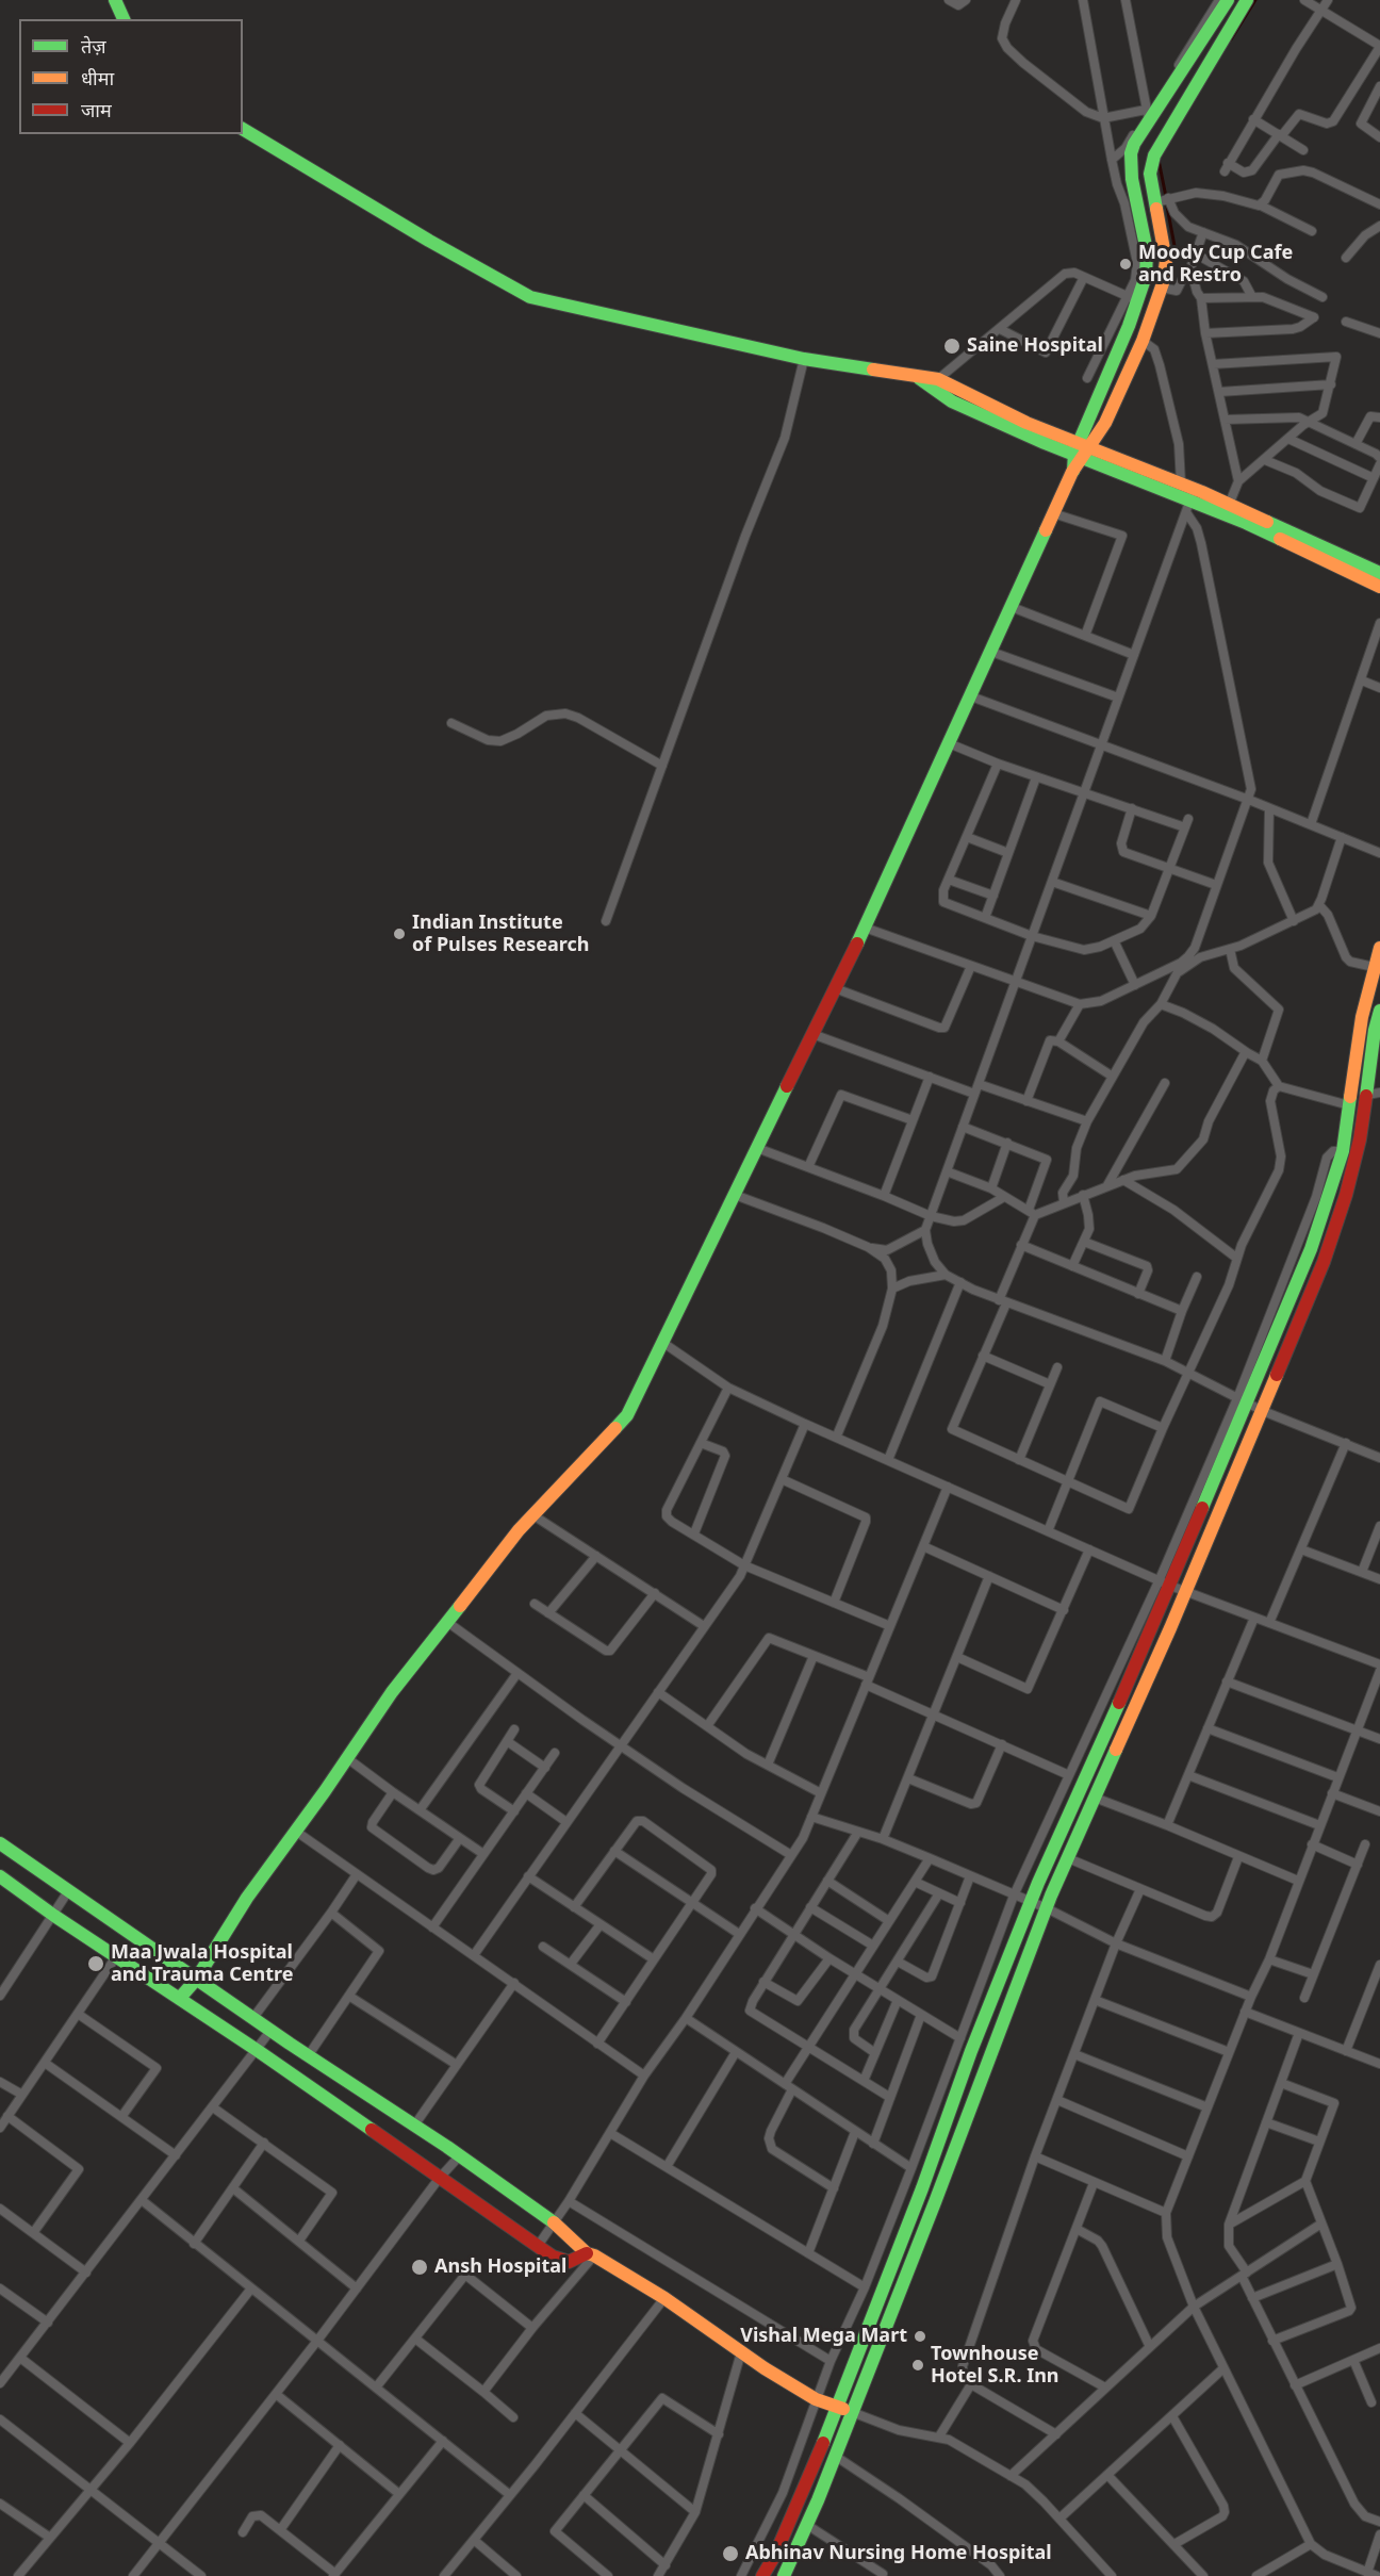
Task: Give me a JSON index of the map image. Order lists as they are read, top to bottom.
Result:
{
  "places": [
    "Moody Cup Cafe and Restro",
    "Saine Hospital",
    "Indian Institute of Pulses Research",
    "Maa Jwala Hospital and Trauma Centre",
    "Ansh Hospital",
    "Vishal Mega Mart",
    "Townhouse Hotel S.R. Inn",
    "Abhinav Nursing Home Hospital"
  ],
  "legend": ["तेज़", "धीमा", "जाम"]
}
